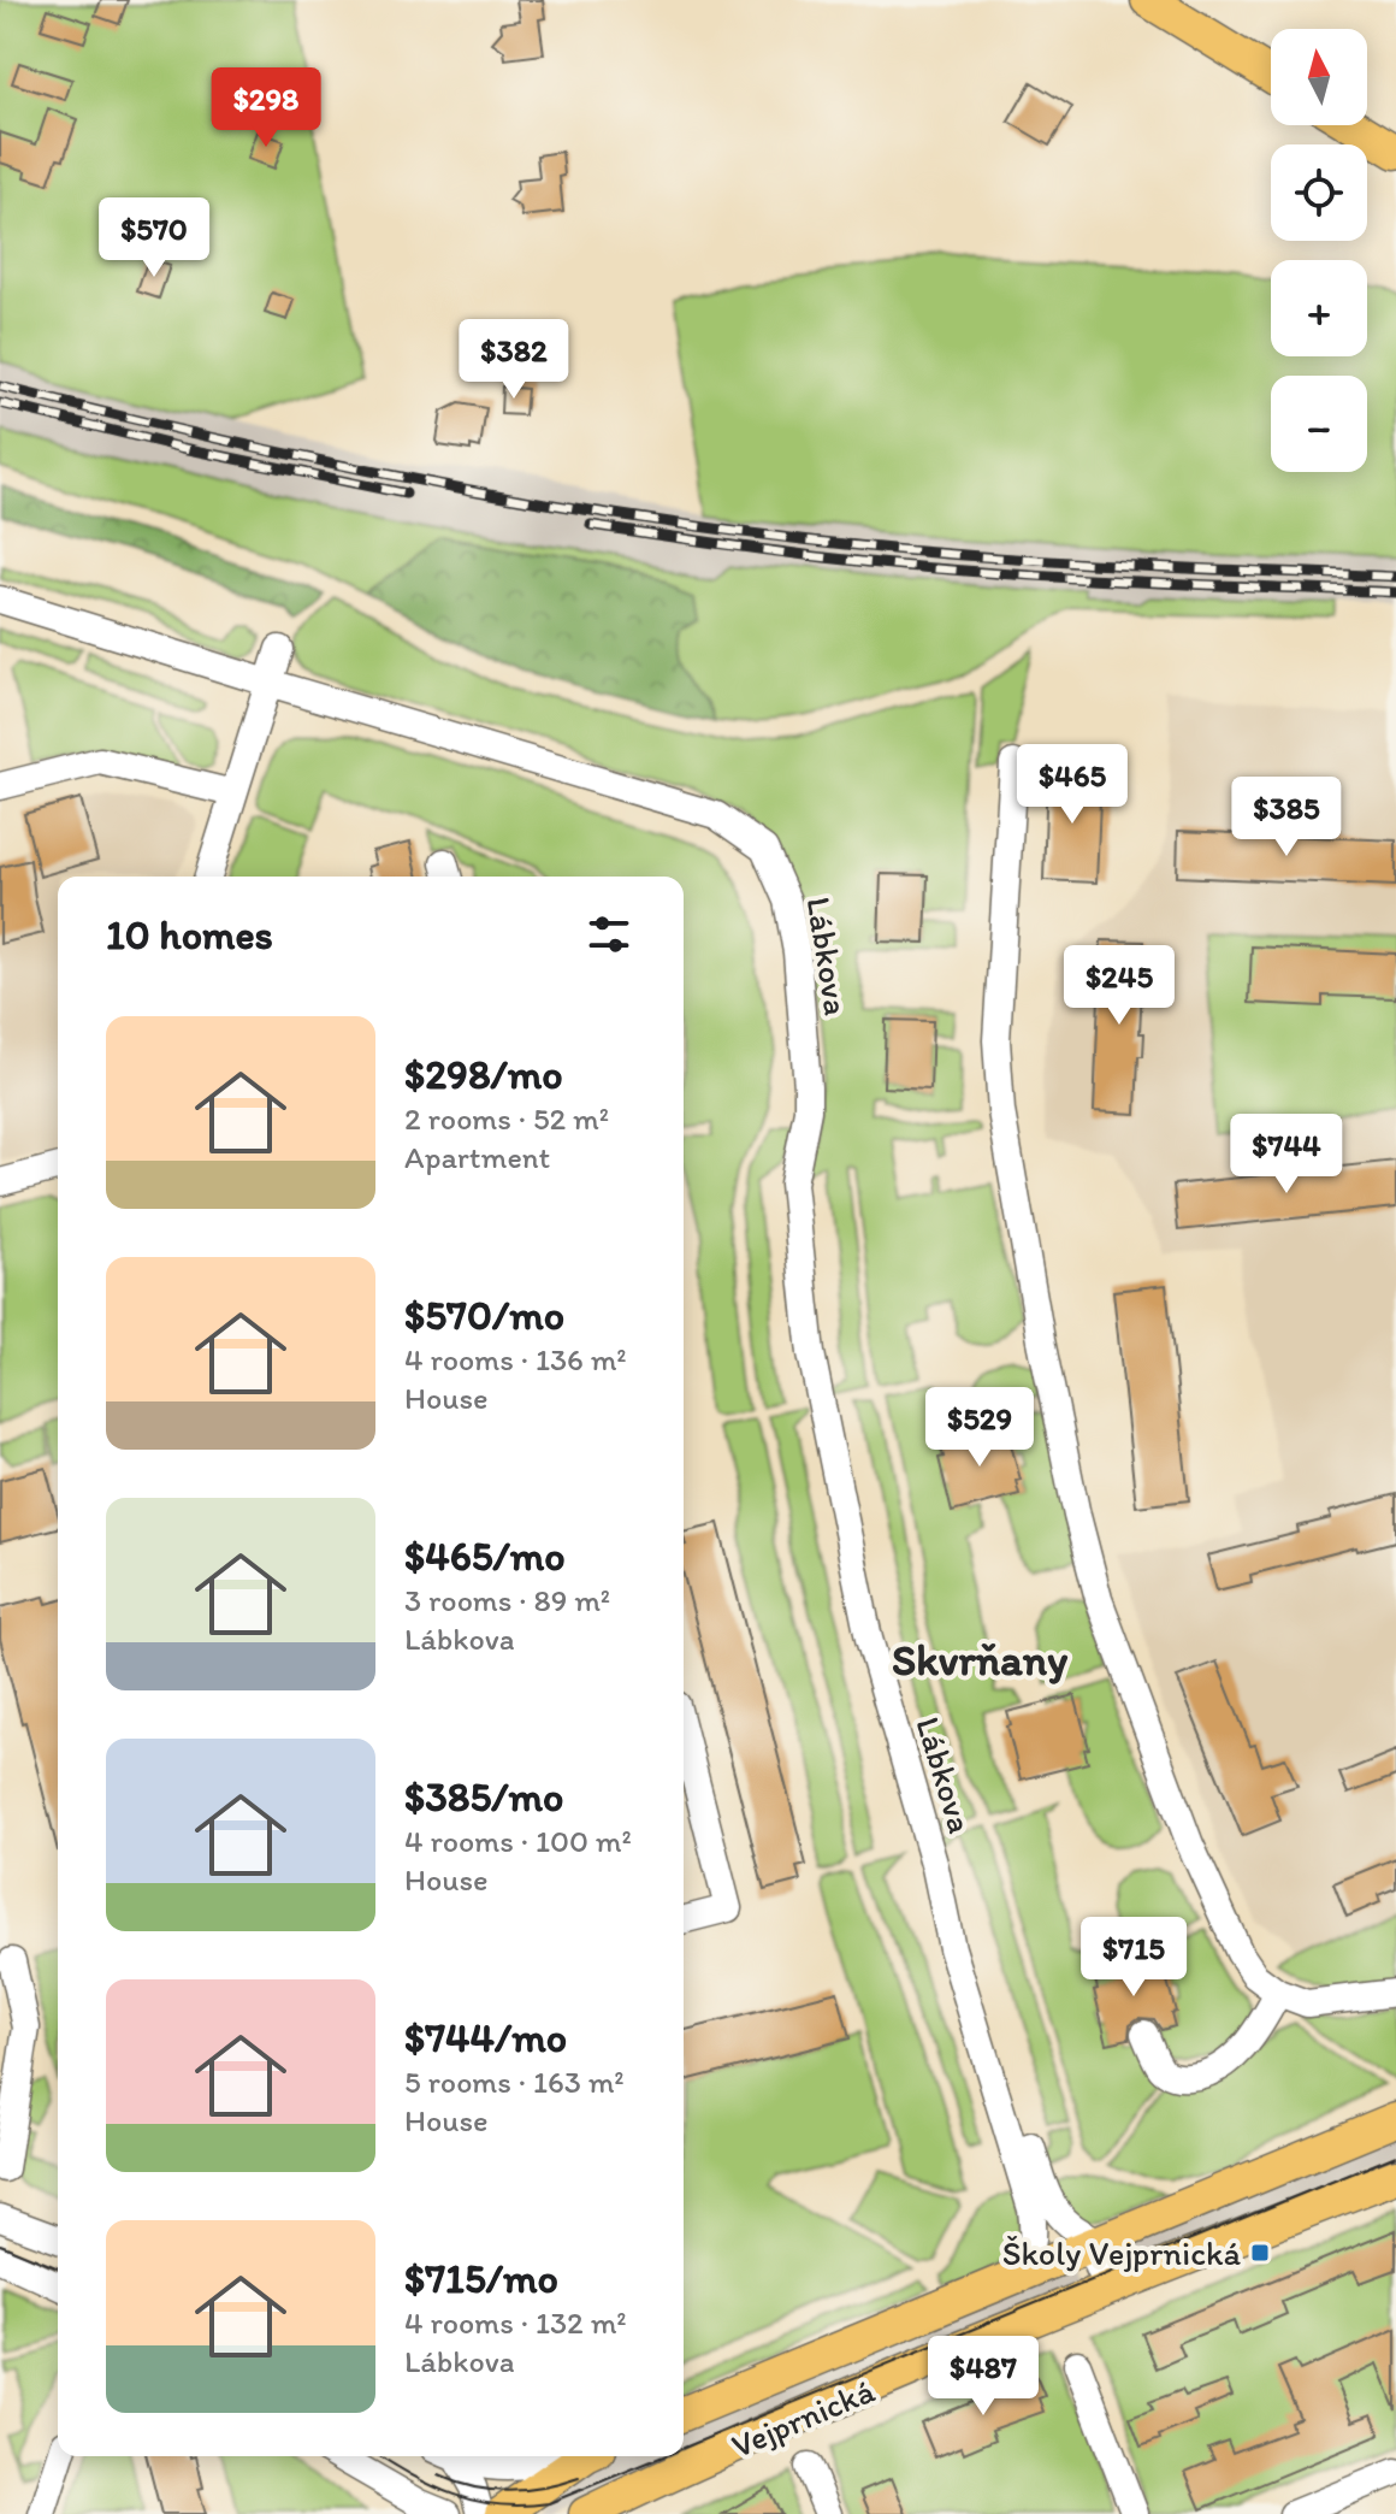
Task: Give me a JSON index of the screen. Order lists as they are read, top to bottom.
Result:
{
  "streets": {
    "main road": ["Vejprnická"],
    "street": ["Lábkova"]
  },
  "crossings": [
    ["Lábkova", "Vejprnická"]
  ],
  "districts": ["Skvrňany"],
  "places": {
    "transit": ["Školy Vejprnická"]
  },
  "north": "top",
  "page": {
    "map_buttons": ["+", "−"],
    "price": [
      "$298",
      "$570",
      "$382",
      "$465",
      "$385",
      "$245",
      "$744",
      "$529",
      "$715",
      "$487"
    ],
    "heading": "10 homes",
    "list": [
      {
        "name": "$298/mo",
        "note": "2 rooms · 52 m² · Apartment"
      },
      {
        "name": "$570/mo",
        "note": "4 rooms · 136 m² · House"
      },
      {
        "name": "$465/mo",
        "note": "3 rooms · 89 m² · Lábkova"
      },
      {
        "name": "$385/mo",
        "note": "4 rooms · 100 m² · House"
      },
      {
        "name": "$744/mo",
        "note": "5 rooms · 163 m² · House"
      },
      {
        "name": "$715/mo",
        "note": "4 rooms · 132 m² · Lábkova"
      }
    ]
  }
}
